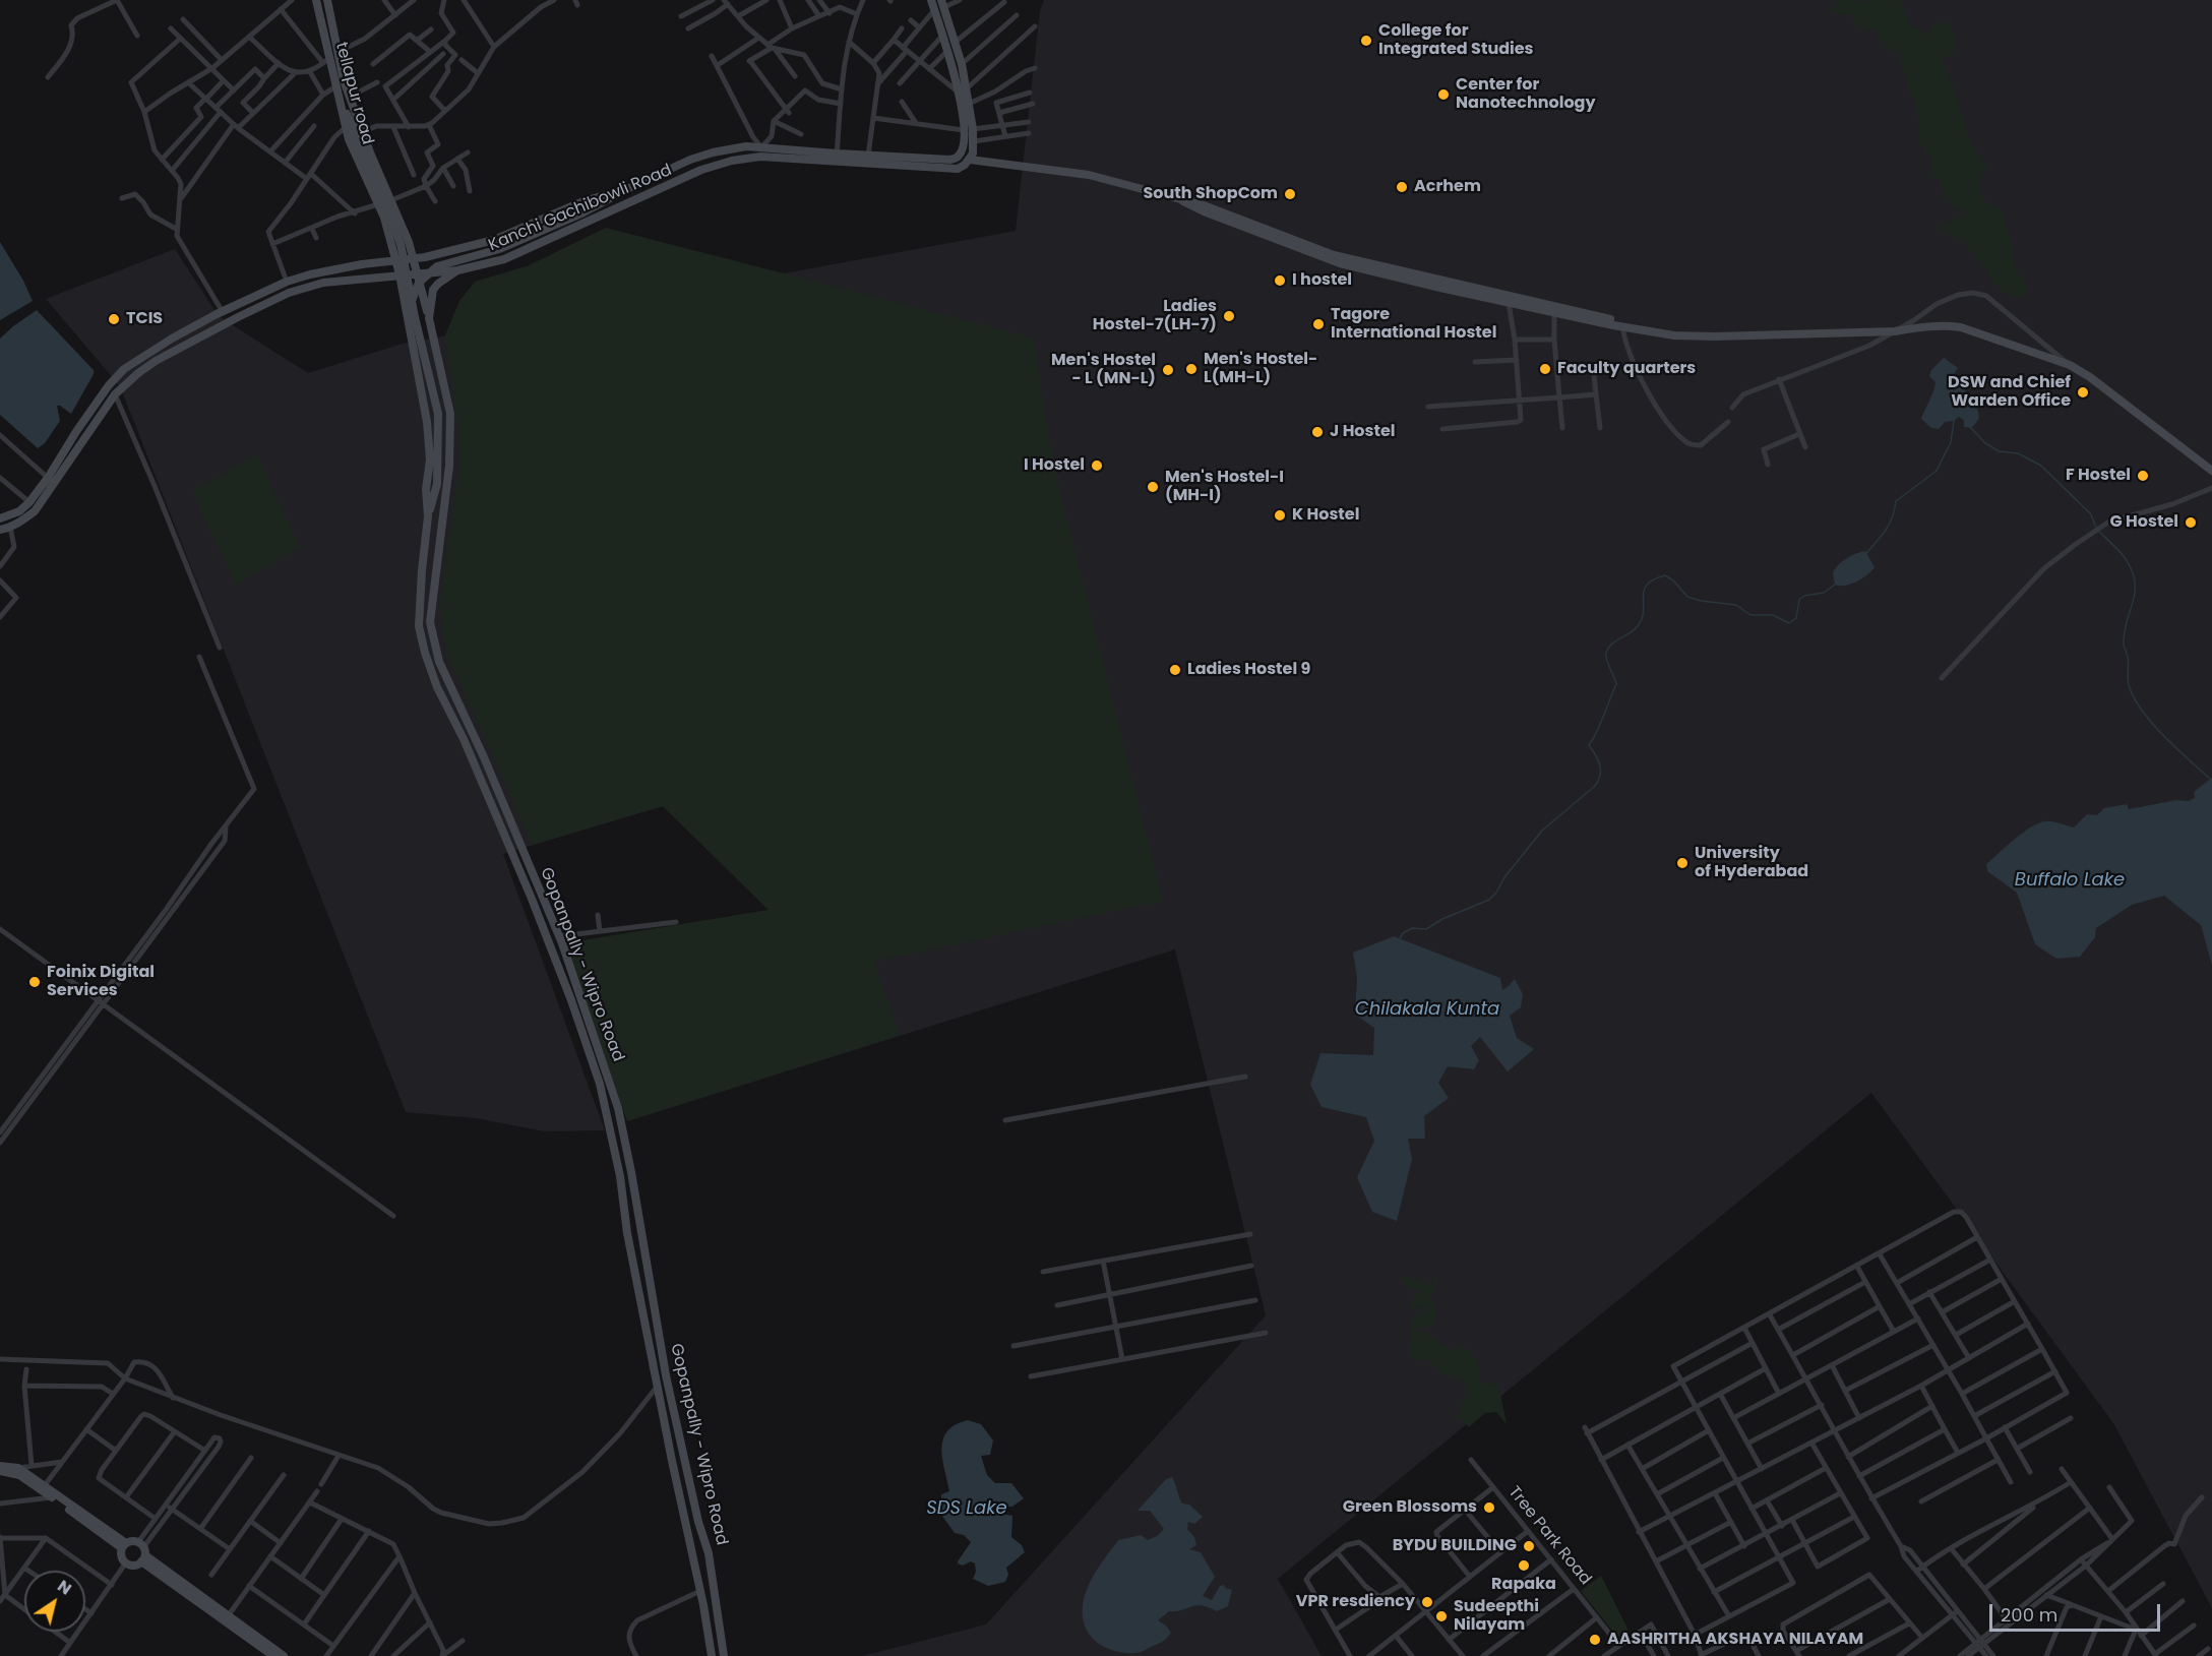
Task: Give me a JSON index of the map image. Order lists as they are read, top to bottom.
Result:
{
  "streets": {
    "main road": ["tellapur road", "Kanchi Gachibowli Road", "Gopanpally - Wipro Road"],
    "street": ["Tree Park Road"]
  },
  "crossings": [
    ["tellapur road", "Kanchi Gachibowli Road"],
    ["tellapur road", "Gopanpally - Wipro Road"],
    ["Kanchi Gachibowli Road", "Gopanpally - Wipro Road"]
  ],
  "water": ["Buffalo Lake", "Chilakala Kunta", "SDS Lake"],
  "places": [
    "College for Integrated Studies",
    "Center for Nanotechnology",
    "Acrhem",
    "South ShopCom",
    "I hostel",
    "Ladies Hostel-7(LH-7)",
    "TCIS",
    "Tagore International Hostel",
    "Men's Hostel- L(MH-L)",
    "Faculty quarters",
    "Men's Hostel - L (MN-L)",
    "DSW and Chief Warden Office",
    "J Hostel",
    "I Hostel",
    "F Hostel",
    "Men's Hostel-I (MH-I)",
    "K Hostel",
    "G Hostel",
    "Ladies Hostel 9",
    "University of Hyderabad",
    "Foinix Digital Services",
    "Green Blossoms",
    "BYDU BUILDING",
    "Rapaka",
    "VPR resdiency",
    "Sudeepthi Nilayam",
    "AASHRITHA AKSHAYA NILAYAM"
  ],
  "scale_bar": "200 m",
  "north": "top right"
}
